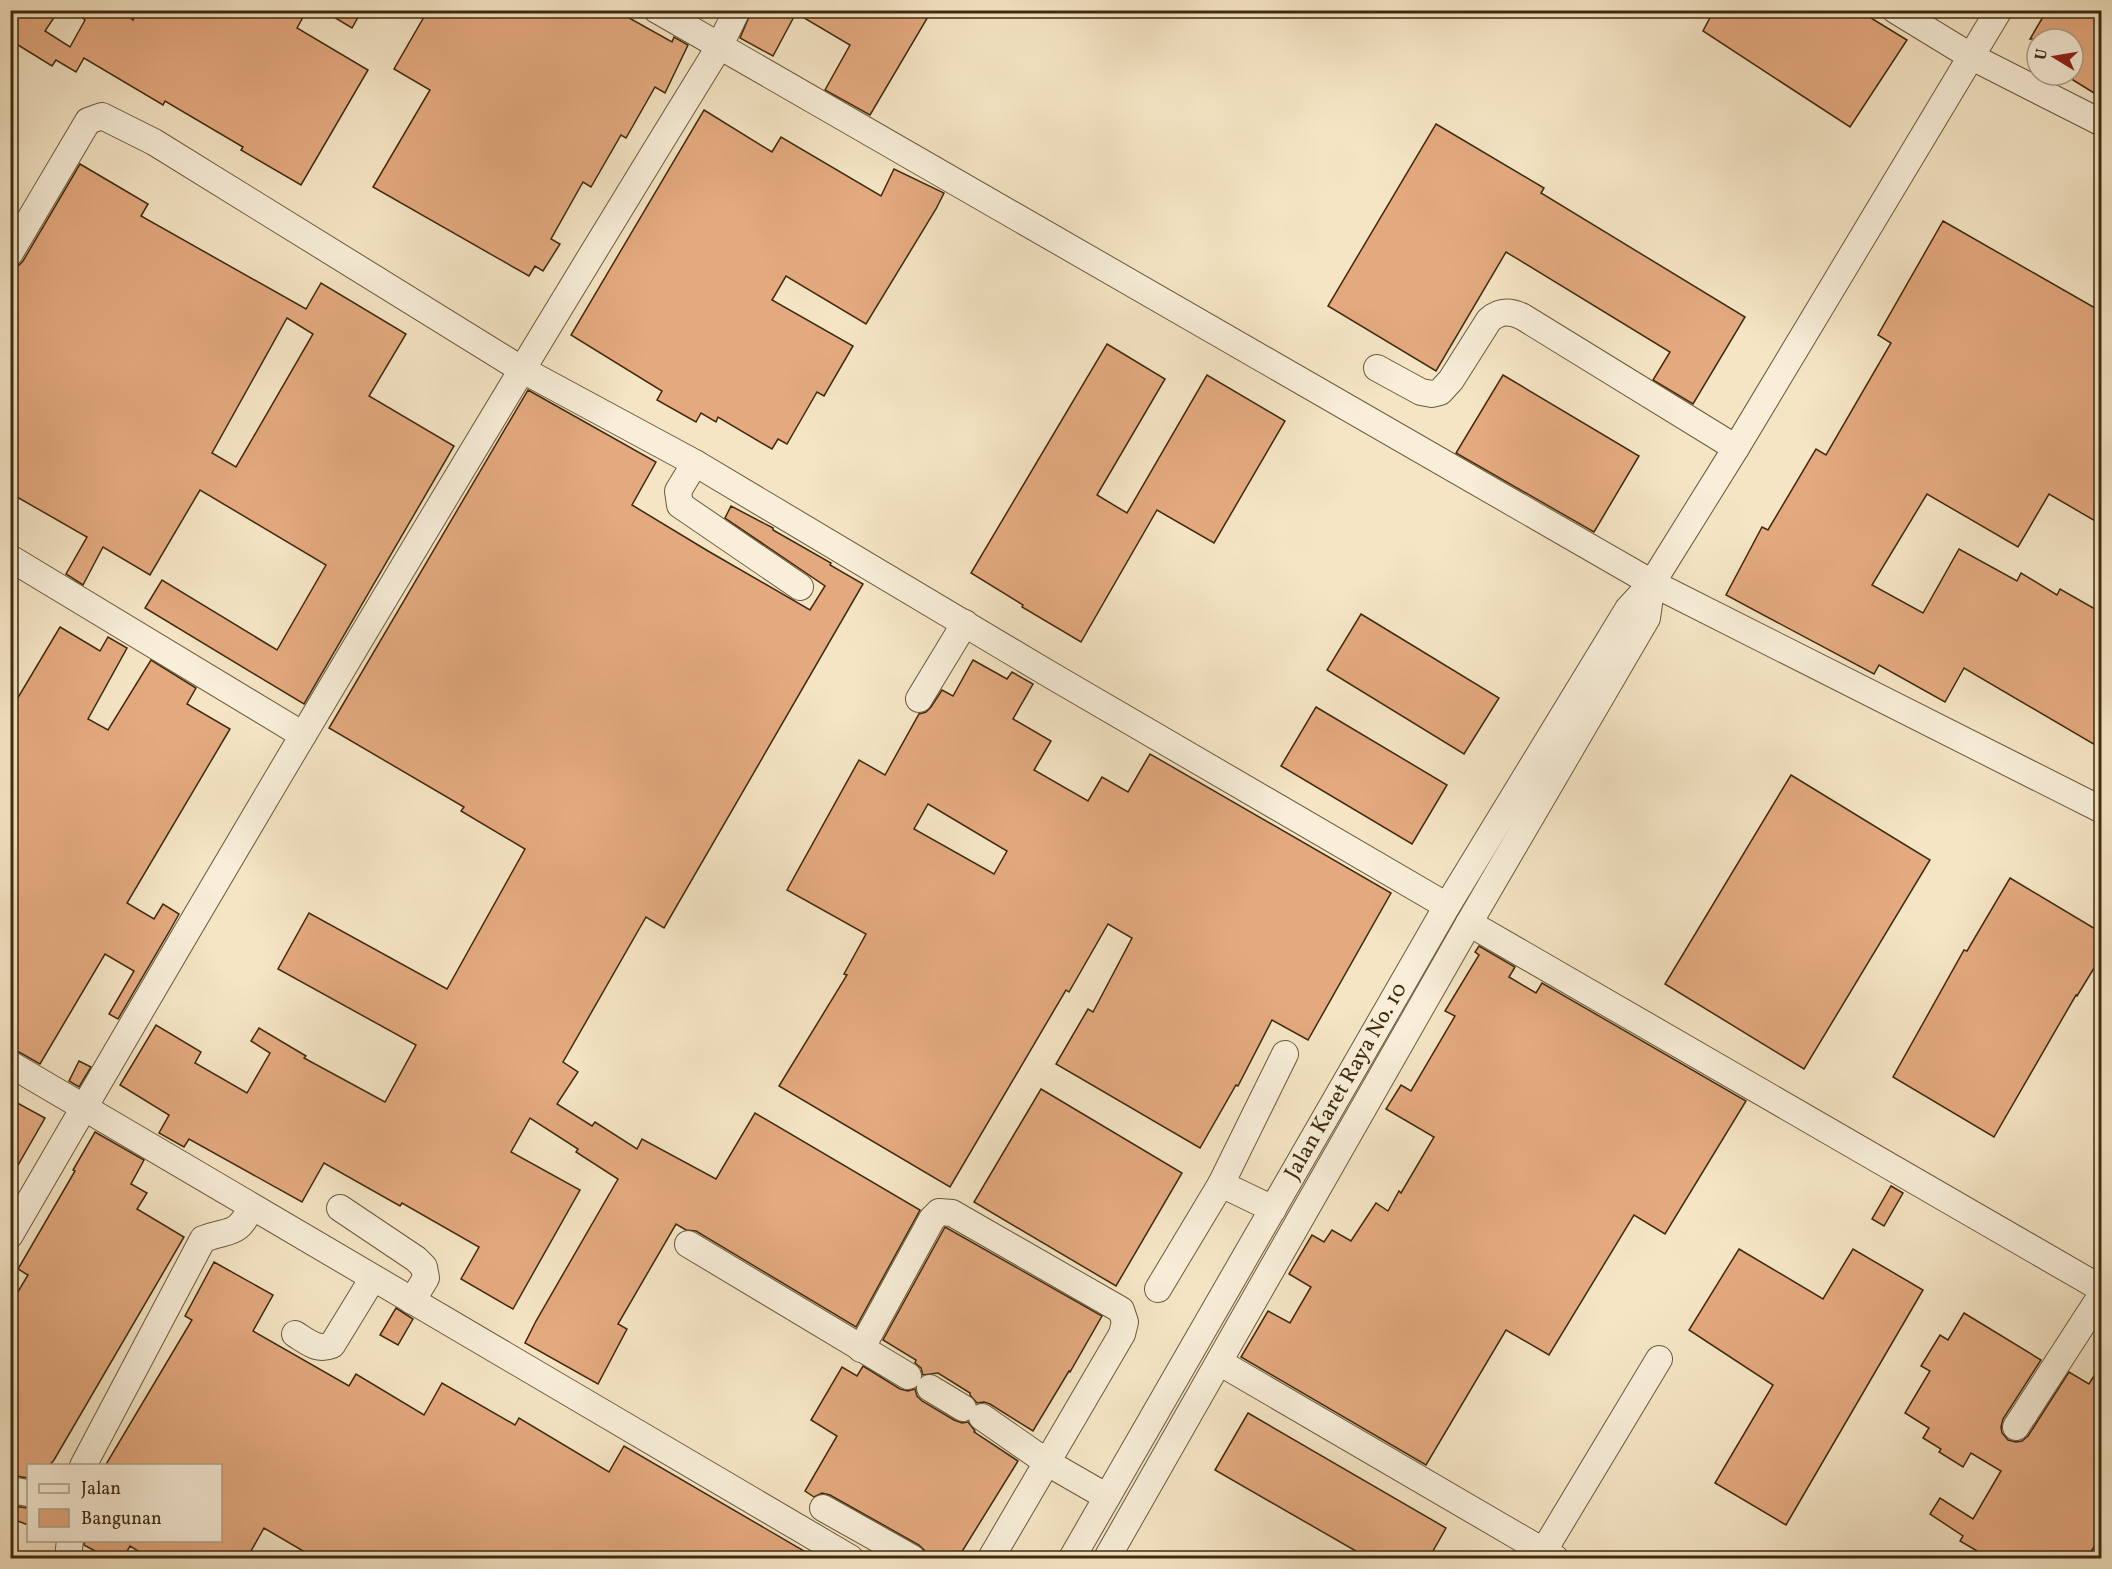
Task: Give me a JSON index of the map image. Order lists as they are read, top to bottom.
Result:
{
  "streets": {
    "street": ["Jalan Karet Raya No. 10"]
  },
  "legend": ["Jalan", "Bangunan"],
  "north": "left"
}
